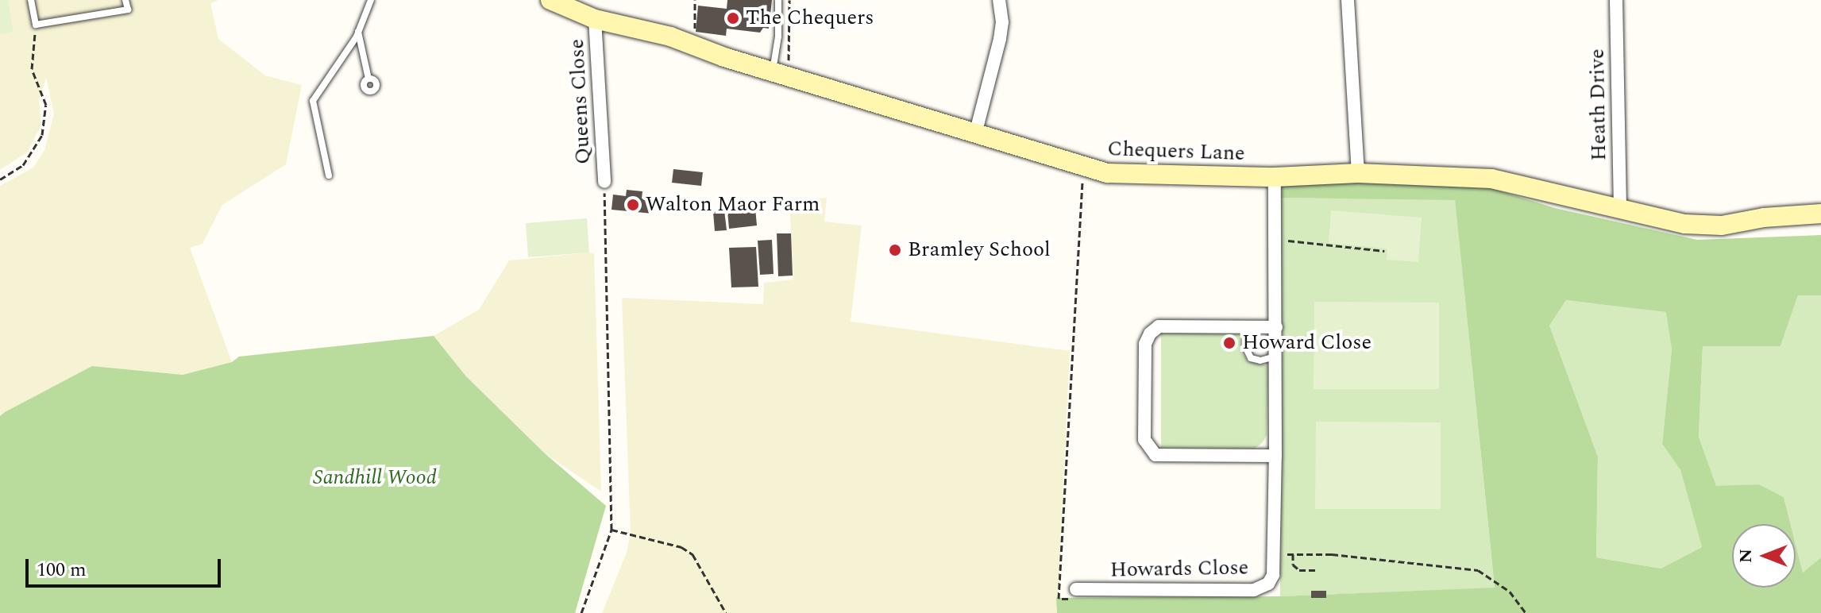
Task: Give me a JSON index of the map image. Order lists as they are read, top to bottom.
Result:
{
  "streets": {
    "main road": ["Chequers Lane"],
    "street": ["Queens Close", "Heath Drive", "Howards Close"]
  },
  "crossings": [
    ["Queens Close", "Chequers Lane"],
    ["Heath Drive", "Chequers Lane"],
    ["Chequers Lane", "Howards Close"]
  ],
  "parks": ["Sandhill Wood"],
  "places": [
    "The Chequers",
    "Walton Maor Farm",
    "Bramley School",
    "Howard Close"
  ],
  "scale_bar": "100 m",
  "north": "left"
}
